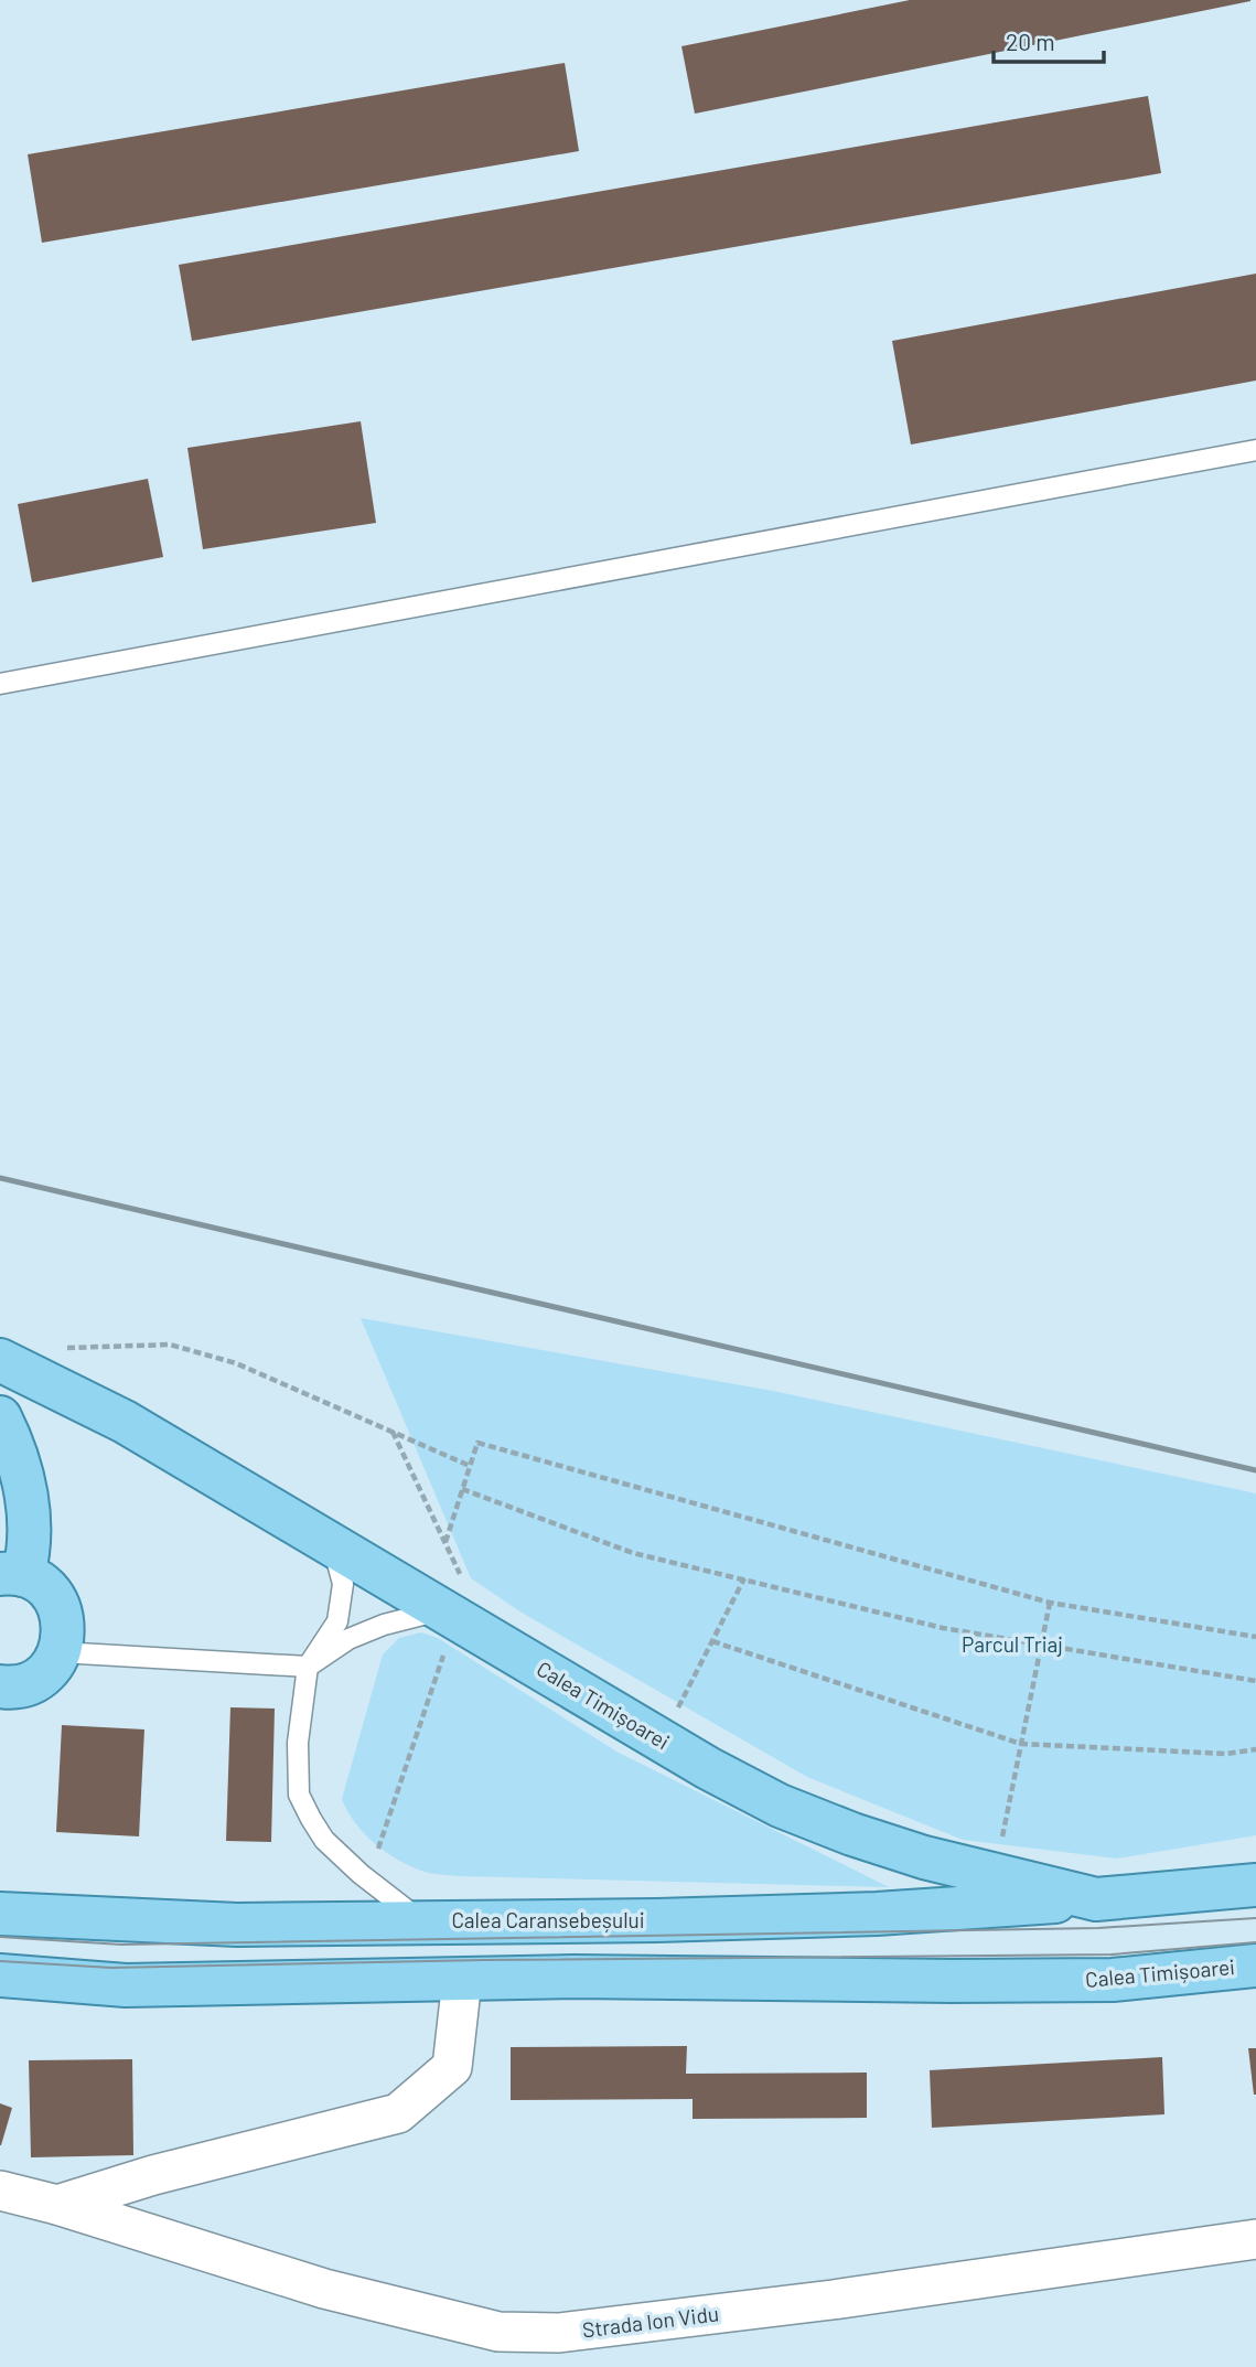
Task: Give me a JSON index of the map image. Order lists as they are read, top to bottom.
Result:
{
  "streets": {
    "main road": ["Calea Timișoarei", "Calea Caransebeșului"],
    "street": ["Strada Ion Vidu"]
  },
  "crossings": [
    ["Calea Timișoarei", "Calea Caransebeșului"]
  ],
  "parks": ["Parcul Triaj"],
  "scale_bar": "20 m"
}
